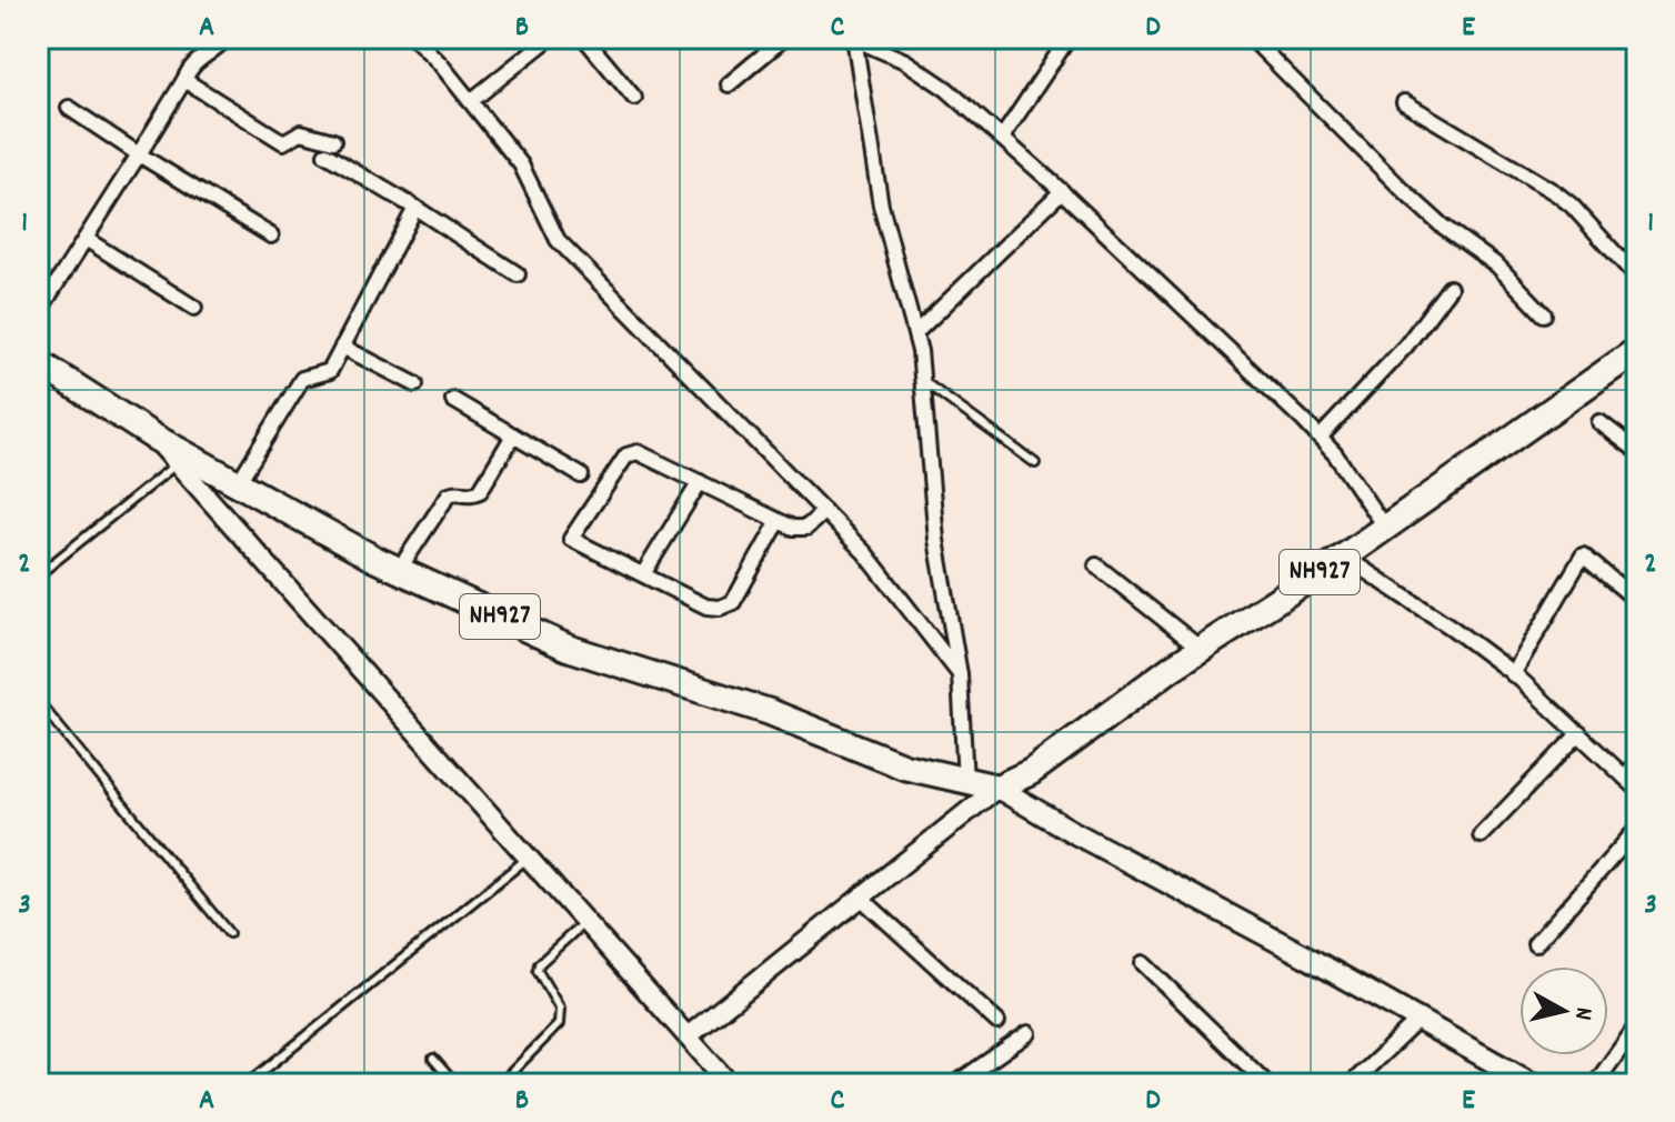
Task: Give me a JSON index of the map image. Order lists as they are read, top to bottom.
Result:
{
  "streets": {
    "highway": ["NH927"]
  },
  "north": "right",
  "grid": {
    "columns": [
      "A",
      "B",
      "C",
      "D",
      "E"
    ],
    "rows": ["1", "2", "3"]
  }
}
